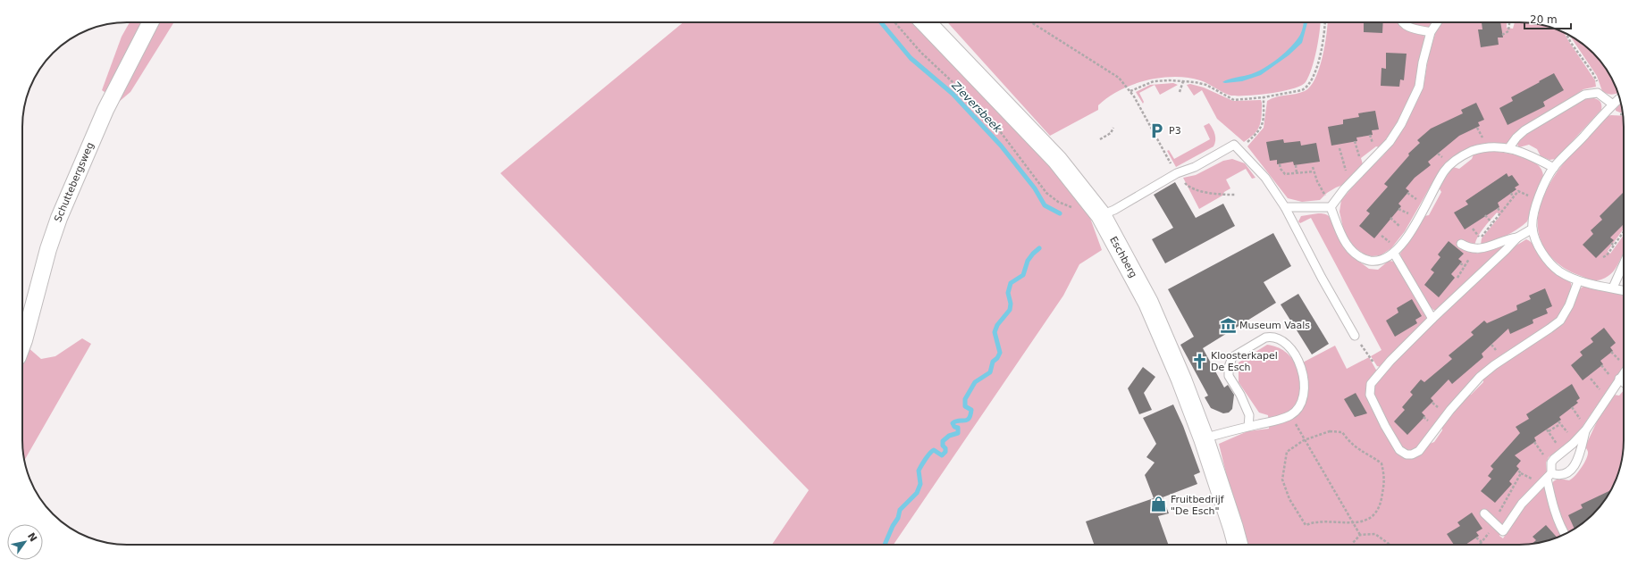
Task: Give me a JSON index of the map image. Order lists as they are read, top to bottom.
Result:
{
  "streets": {
    "street": ["Schuttebergsweg", "Eschberg"]
  },
  "water": ["Zieversbeek"],
  "places": {
    "parking": ["P3"],
    "museum": ["Museum Vaals"],
    "church": ["Kloosterkapel De Esch"],
    "shop": ["Fruitbedrijf \"De Esch\""]
  },
  "scale_bar": "20 m",
  "north": "top right"
}
